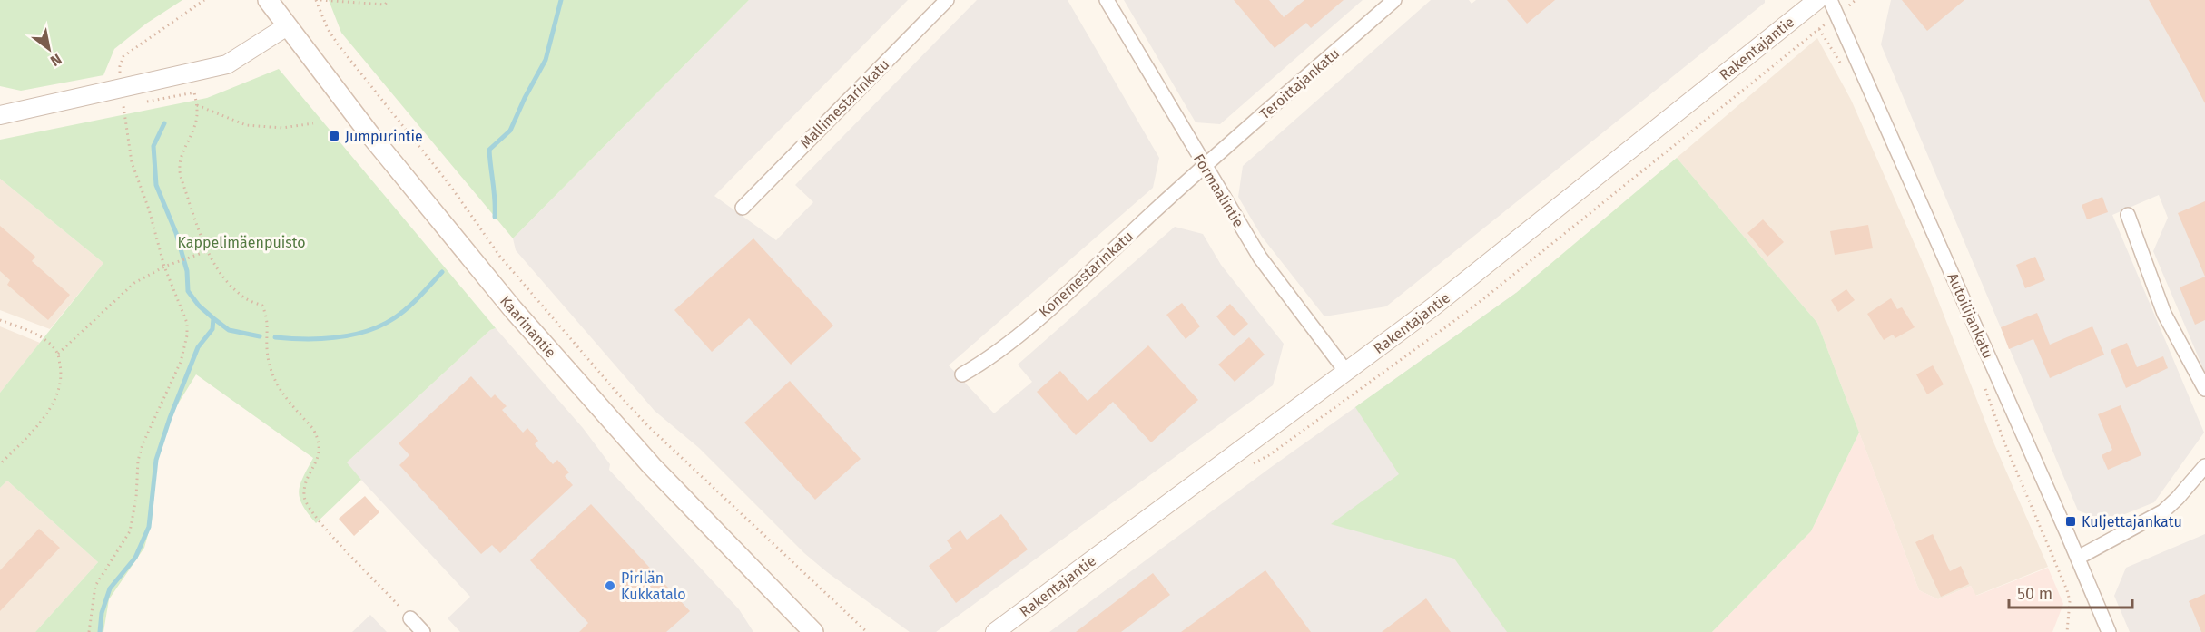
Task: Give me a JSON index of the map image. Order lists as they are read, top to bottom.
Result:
{
  "streets": {
    "main road": ["Kaarinantie"],
    "street": [
      "Rakentajantie",
      "Teroittajankatu",
      "Mallimestarinkatu",
      "Formaalintie",
      "Konemestarinkatu",
      "Autoilijankatu"
    ]
  },
  "crossings": [
    ["Rakentajantie", "Formaalintie"],
    ["Teroittajankatu", "Formaalintie"],
    ["Teroittajankatu", "Konemestarinkatu"],
    ["Formaalintie", "Konemestarinkatu"]
  ],
  "parks": ["Kappelimäenpuisto"],
  "places": {
    "transit": ["Jumpurintie", "Kuljettajankatu"],
    "other": ["Pirilän Kukkatalo"]
  },
  "scale_bar": "50 m",
  "north": "bottom right"
}
